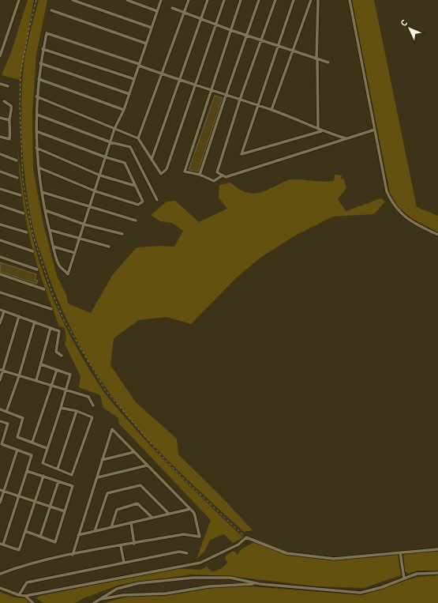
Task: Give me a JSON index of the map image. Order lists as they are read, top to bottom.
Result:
{
  "north": "top left"
}
